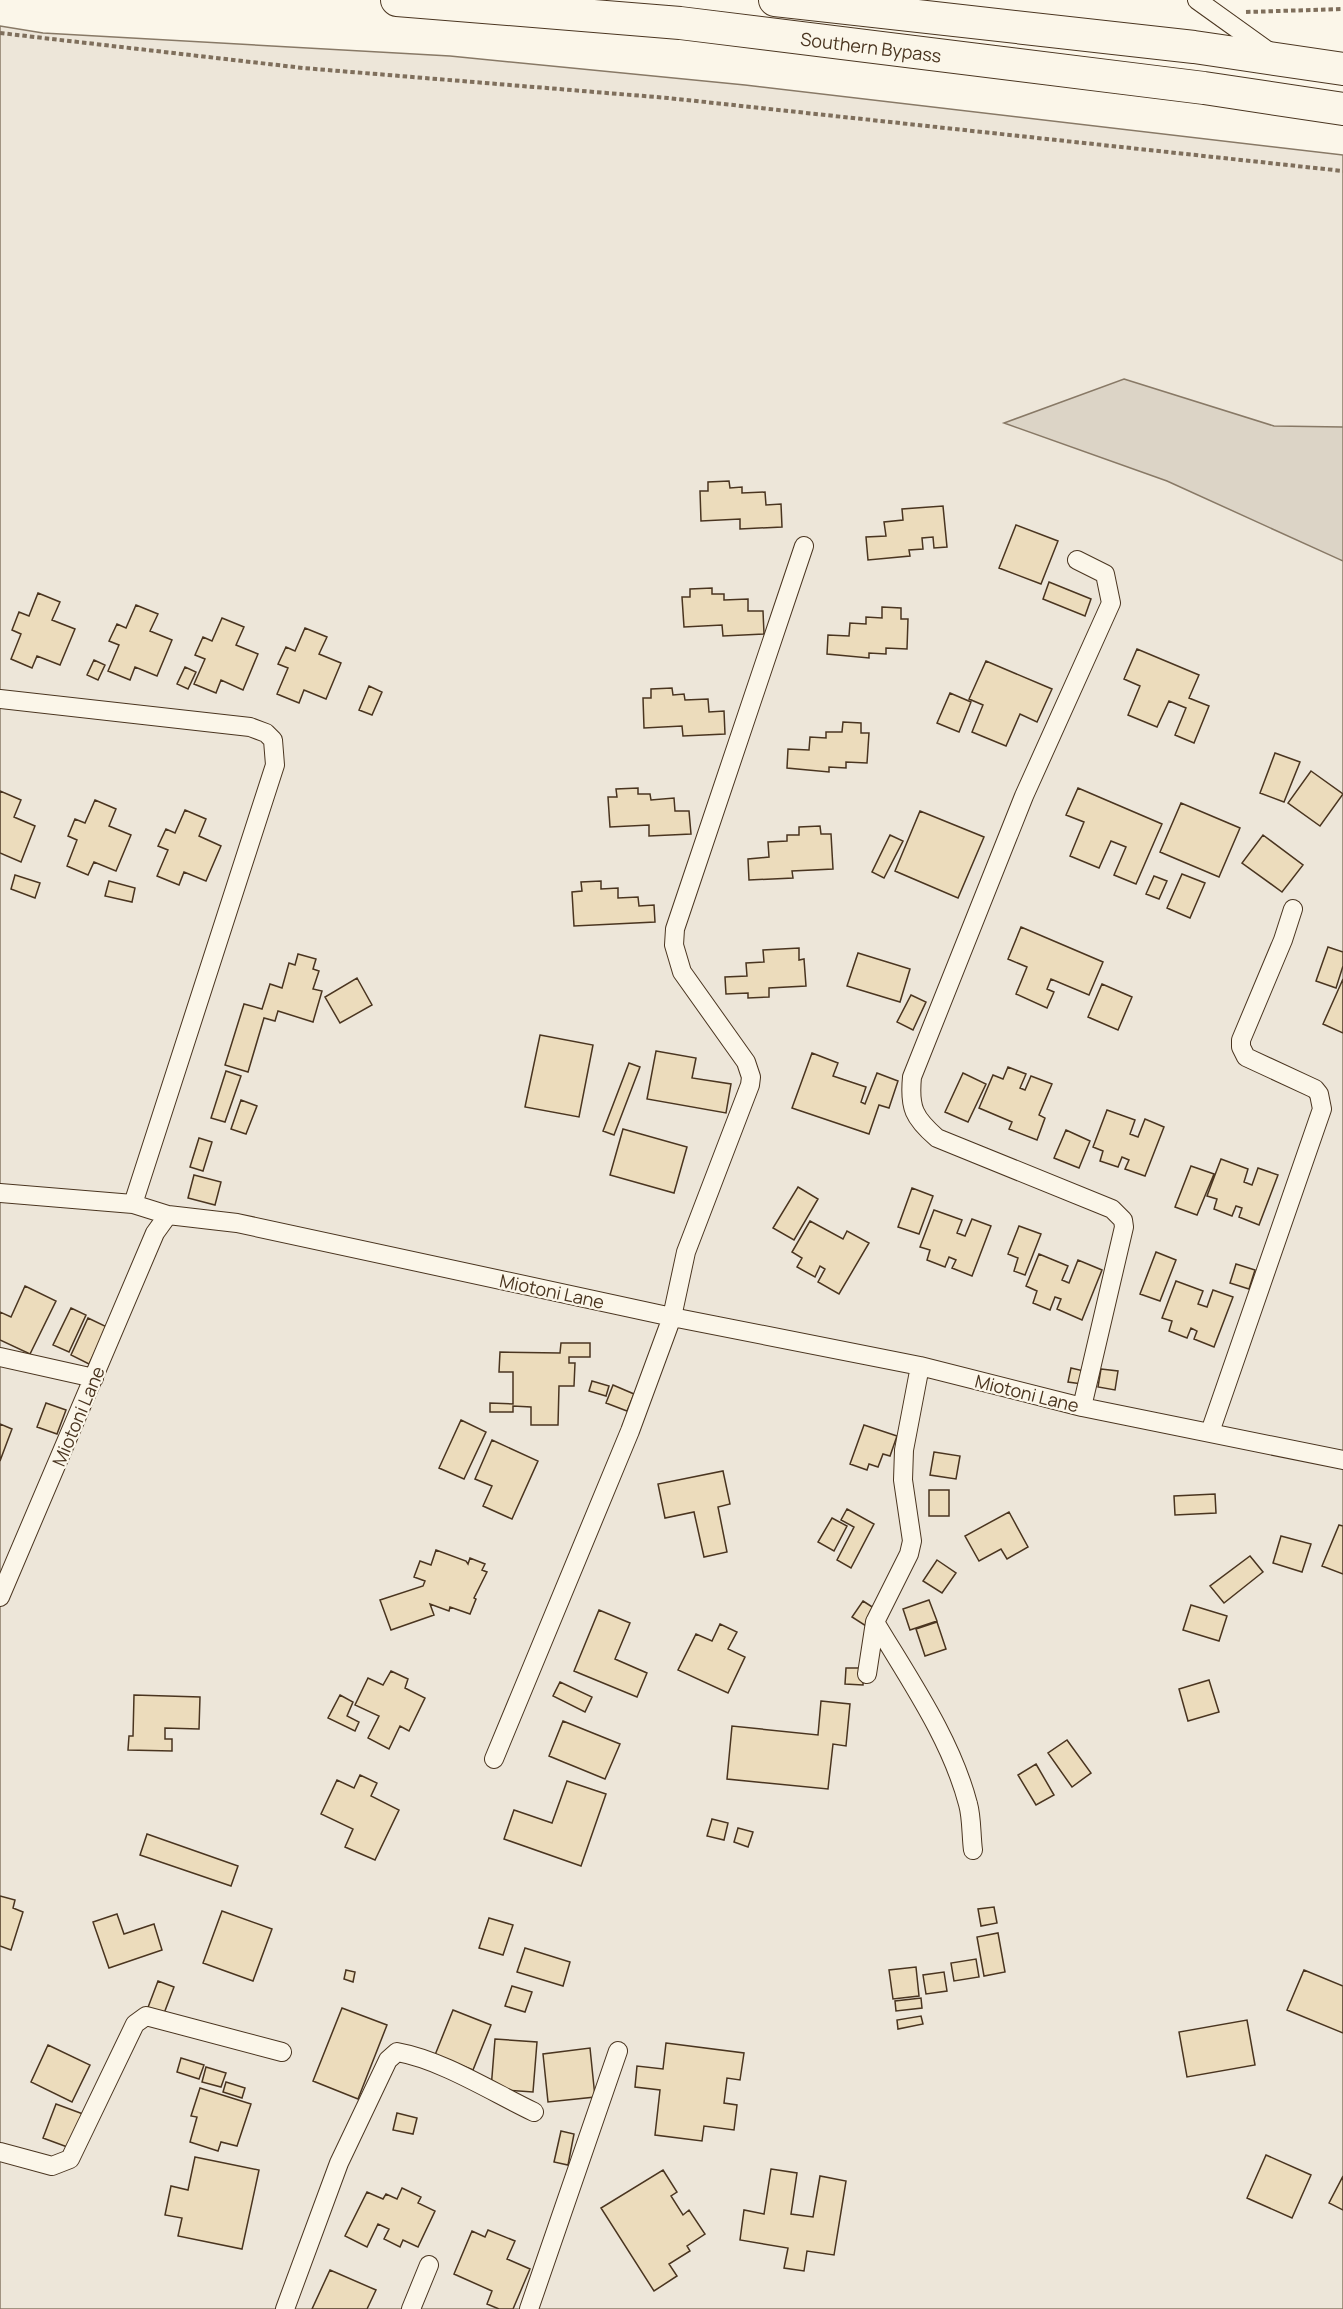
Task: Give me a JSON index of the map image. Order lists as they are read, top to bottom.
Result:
{
  "streets": {
    "highway": ["Southern Bypass"],
    "street": ["Miotoni Lane"]
  }
}
